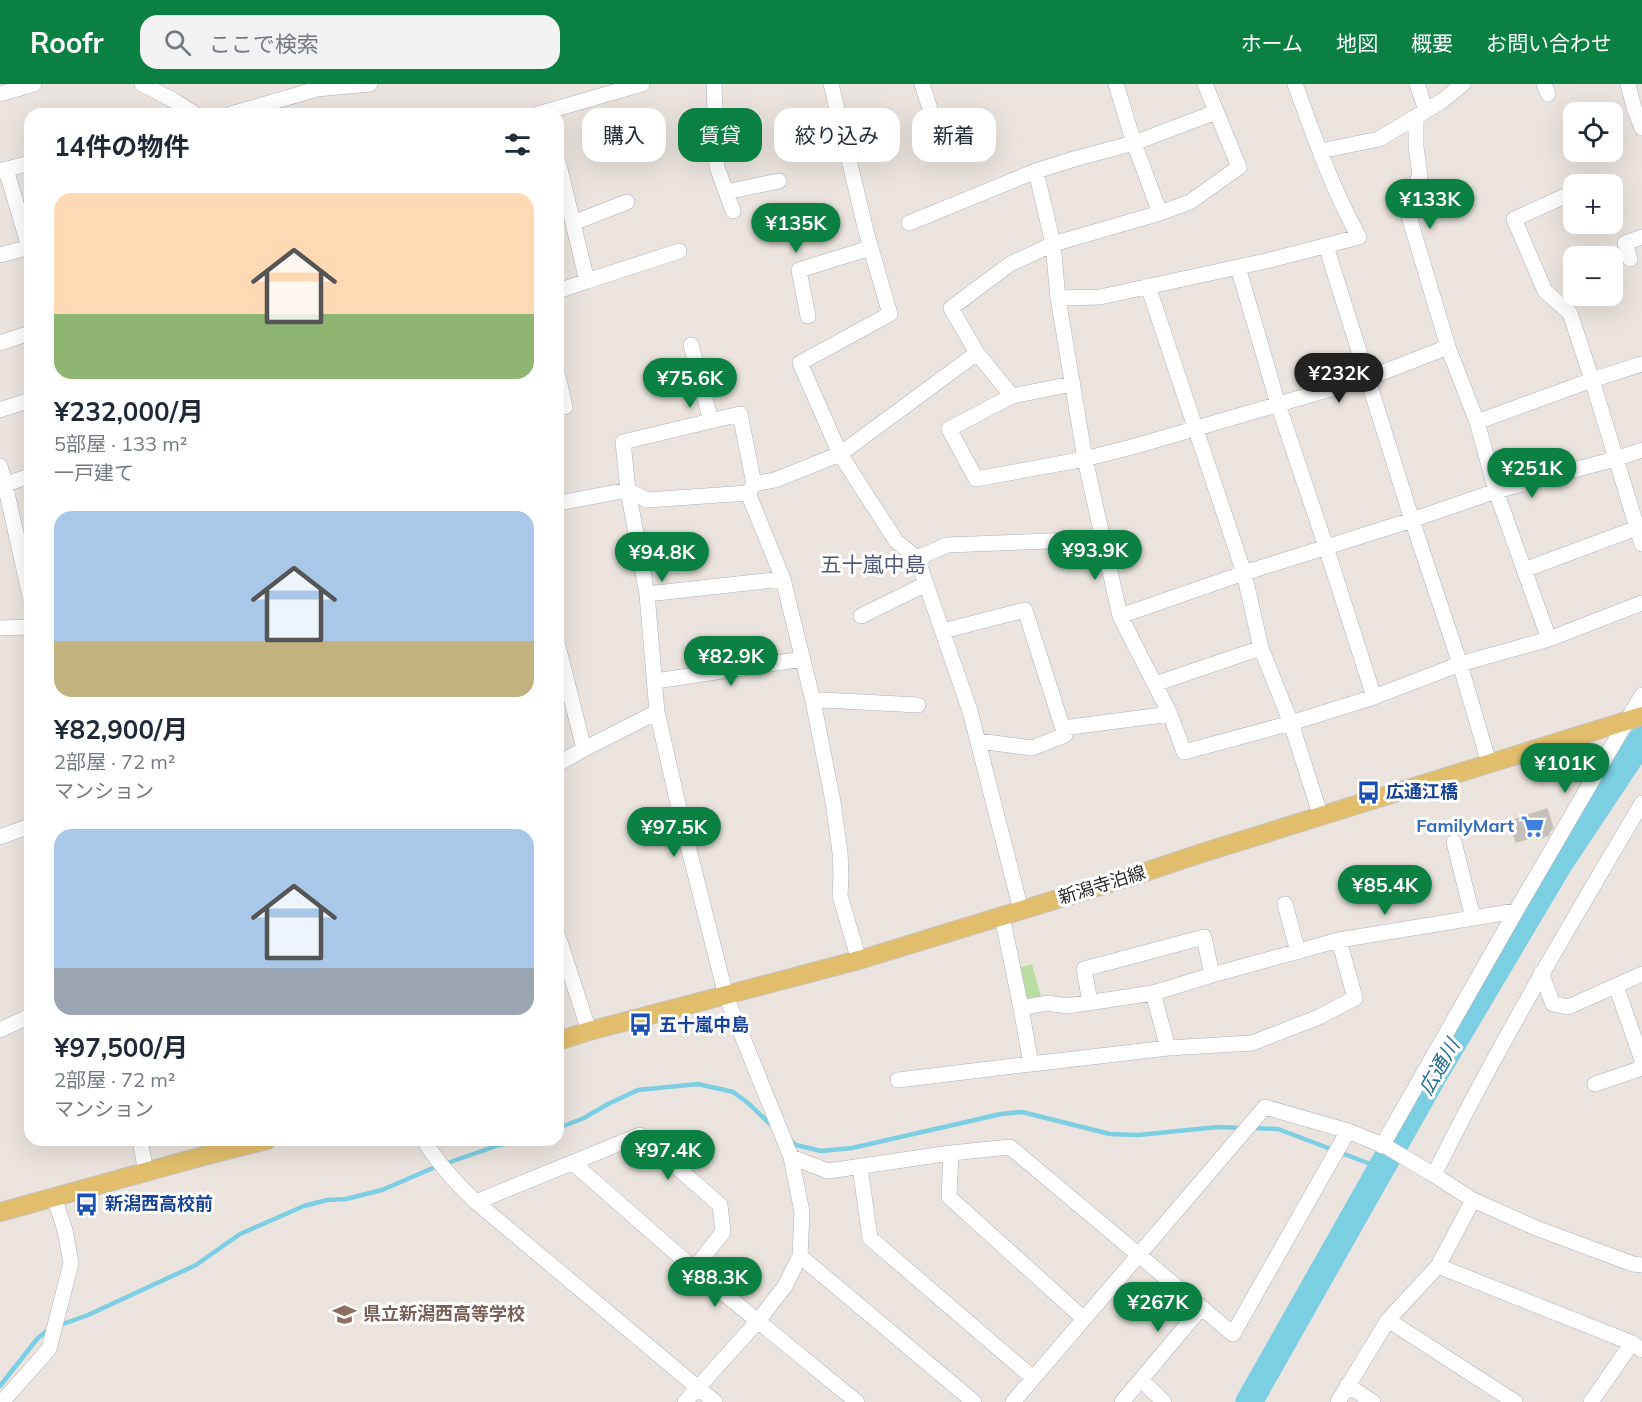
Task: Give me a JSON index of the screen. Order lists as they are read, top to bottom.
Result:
{
  "streets": {
    "main road": ["新潟寺泊線"]
  },
  "districts": ["五十嵐中島"],
  "water": ["広通川"],
  "places": {
    "bus stop": ["広通江橋", "五十嵐中島", "新潟西高校前"],
    "supermarket": ["FamilyMart"],
    "school or university": ["県立新潟西高等学校"]
  },
  "page": {
    "header": "Roofr",
    "search": "ここで検索",
    "nav": [
      "ホーム",
      "地図",
      "概要",
      "お問い合わせ"
    ],
    "map_buttons": ["+", "−"],
    "chip": [
      "購入",
      "賃貸",
      "絞り込み",
      "新着"
    ],
    "heading": "14件の物件",
    "price": [
      "¥133K",
      "¥135K",
      "¥232K",
      "¥75.6K",
      "¥251K",
      "¥93.9K",
      "¥94.8K",
      "¥82.9K",
      "¥101K",
      "¥97.5K",
      "¥85.4K",
      "¥97.4K",
      "¥88.3K",
      "¥267K"
    ],
    "list": [
      {
        "name": "¥232,000/月",
        "note": "5部屋 · 133 m² · 一戸建て"
      },
      {
        "name": "¥82,900/月",
        "note": "2部屋 · 72 m² · マンション"
      },
      {
        "name": "¥97,500/月",
        "note": "2部屋 · 72 m² · マンション"
      }
    ]
  }
}
